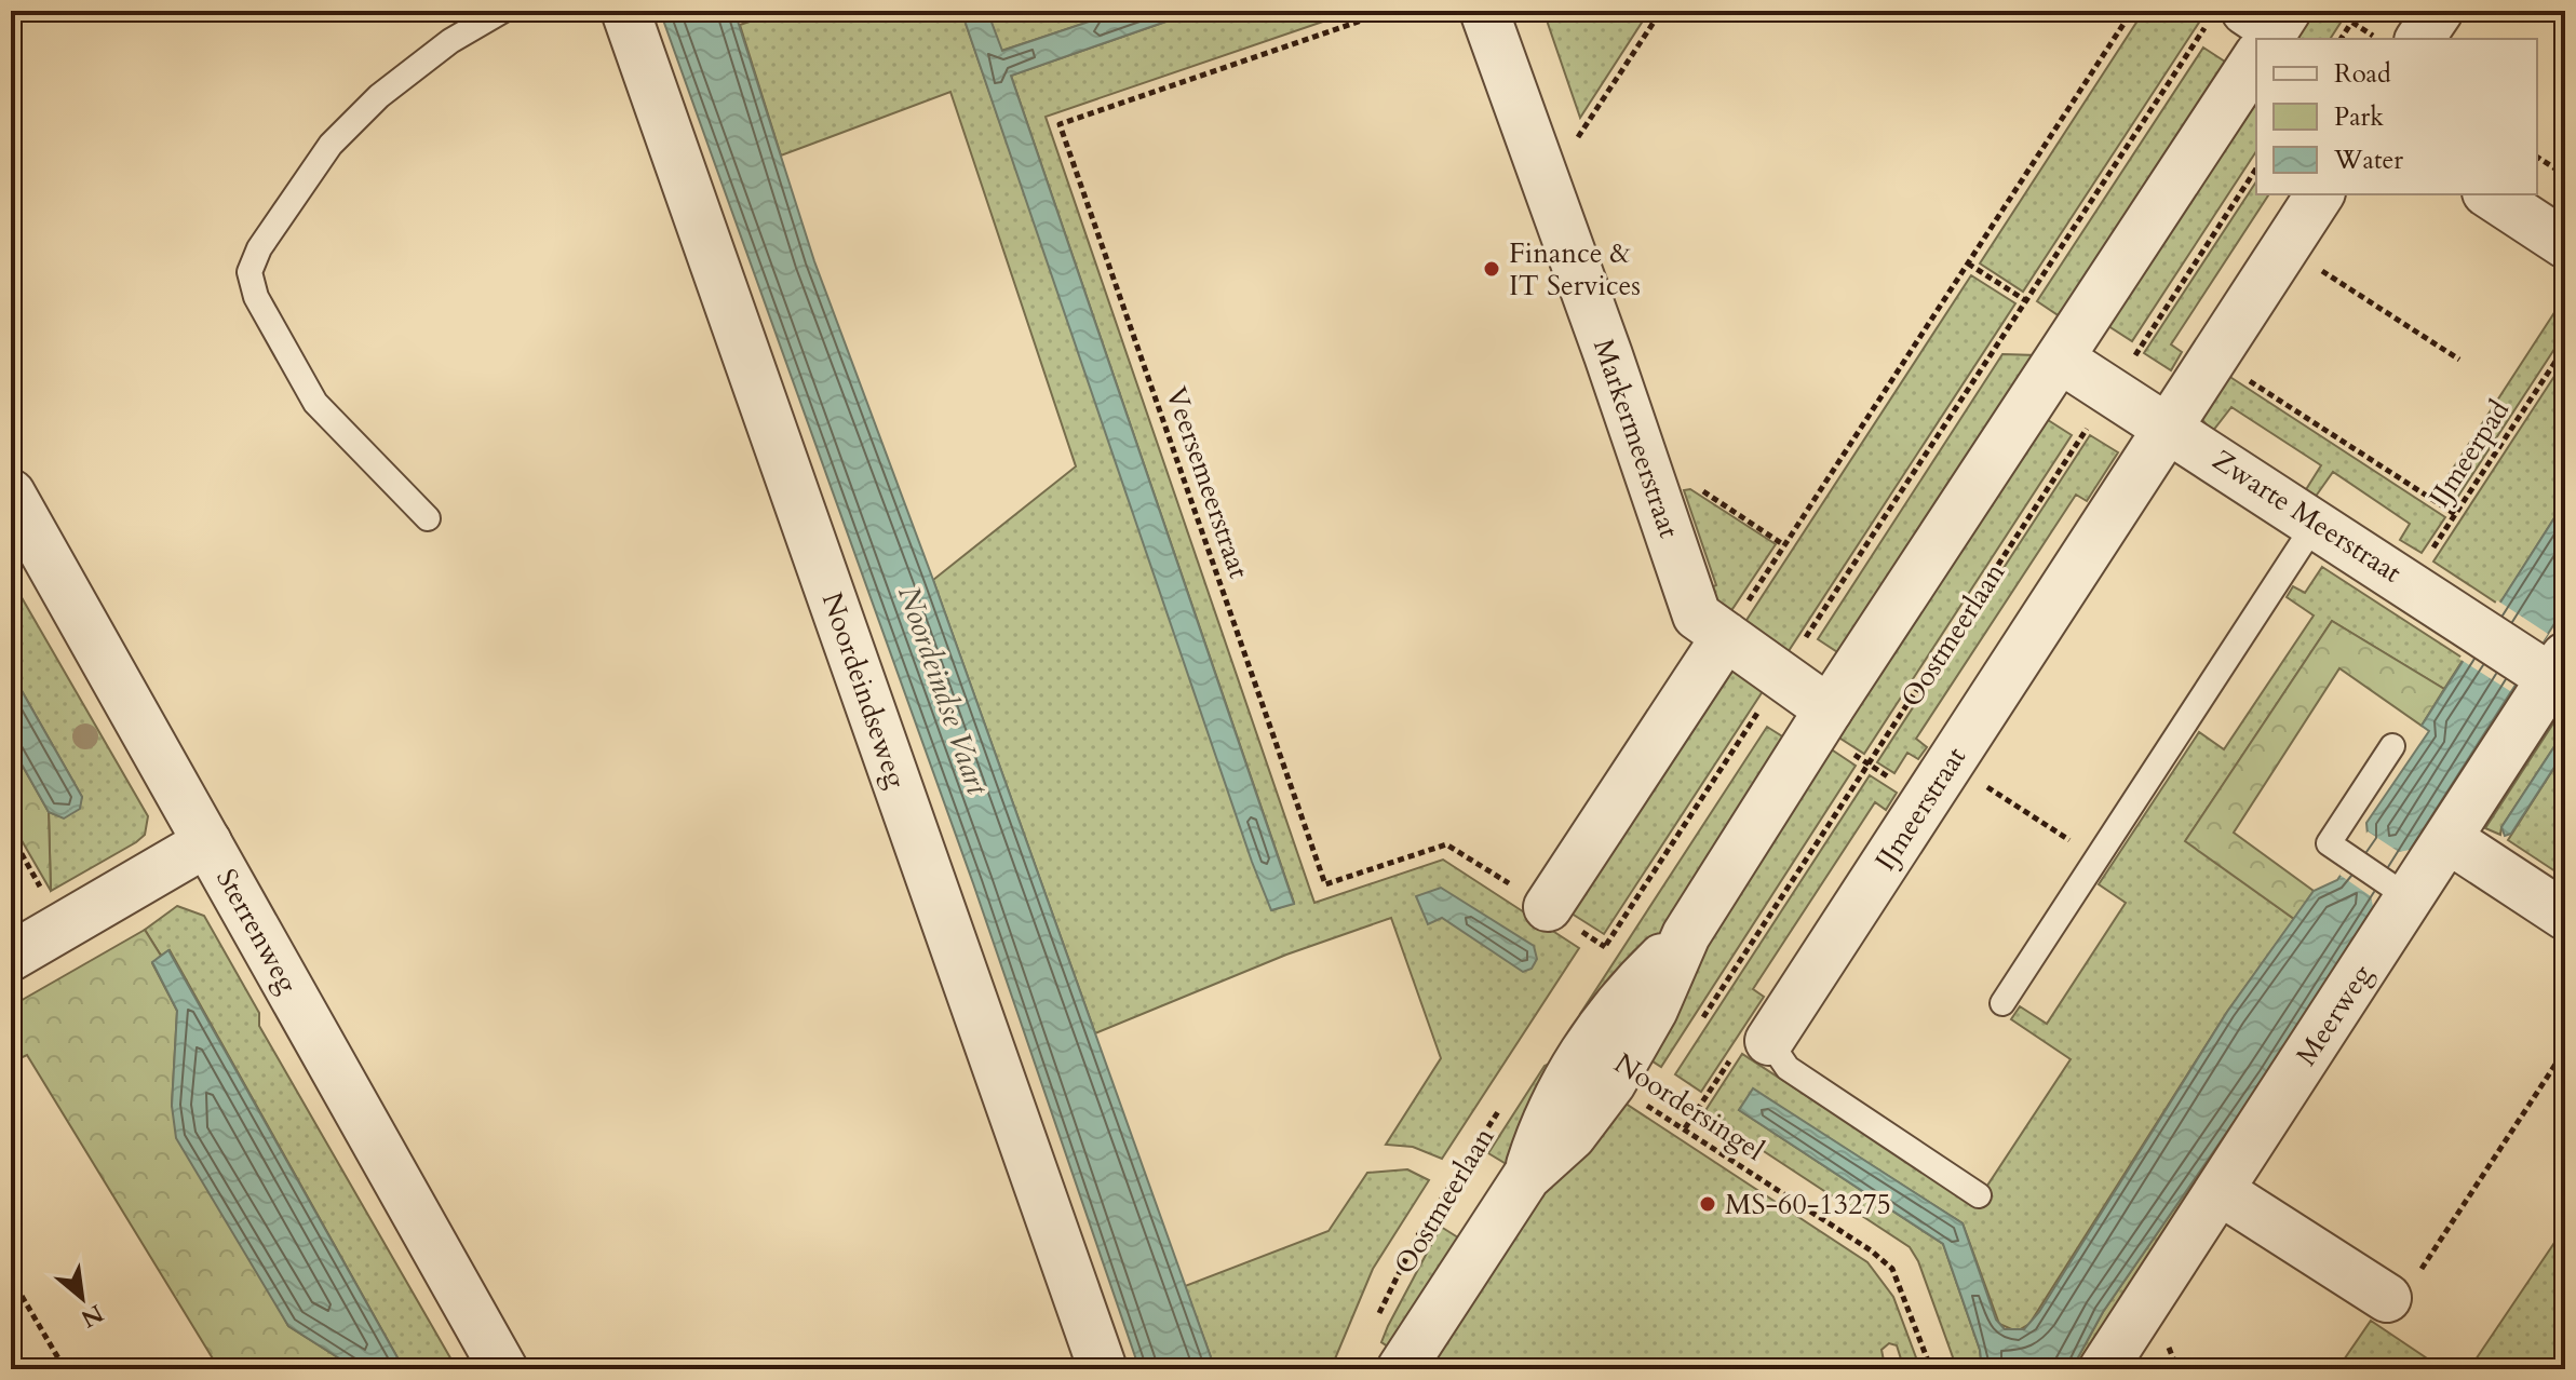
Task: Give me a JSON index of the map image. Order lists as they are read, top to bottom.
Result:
{
  "streets": {
    "street": [
      "Markermeerstraat",
      "Zwarte Meerstraat",
      "Oostmeerlaan",
      "Noordeindseweg",
      "IJmeerstraat",
      "Sterrenweg",
      "Meerweg"
    ],
    "path": ["IJmeerpad", "Veersemeerstraat", "Noordersingel"]
  },
  "crossings": [
    ["Markermeerstraat", "Veersemeerstraat"],
    ["Markermeerstraat", "Oostmeerlaan"],
    ["IJmeerpad", "Zwarte Meerstraat"],
    ["Zwarte Meerstraat", "Oostmeerlaan"],
    ["Zwarte Meerstraat", "IJmeerstraat"],
    ["Zwarte Meerstraat", "Meerweg"],
    ["Oostmeerlaan", "Noordersingel"]
  ],
  "water": ["Noordeindse Vaart"],
  "places": ["Finance & IT Services", "MS-60-13275"],
  "legend": ["Road", "Park", "Water"],
  "north": "bottom right"
}
